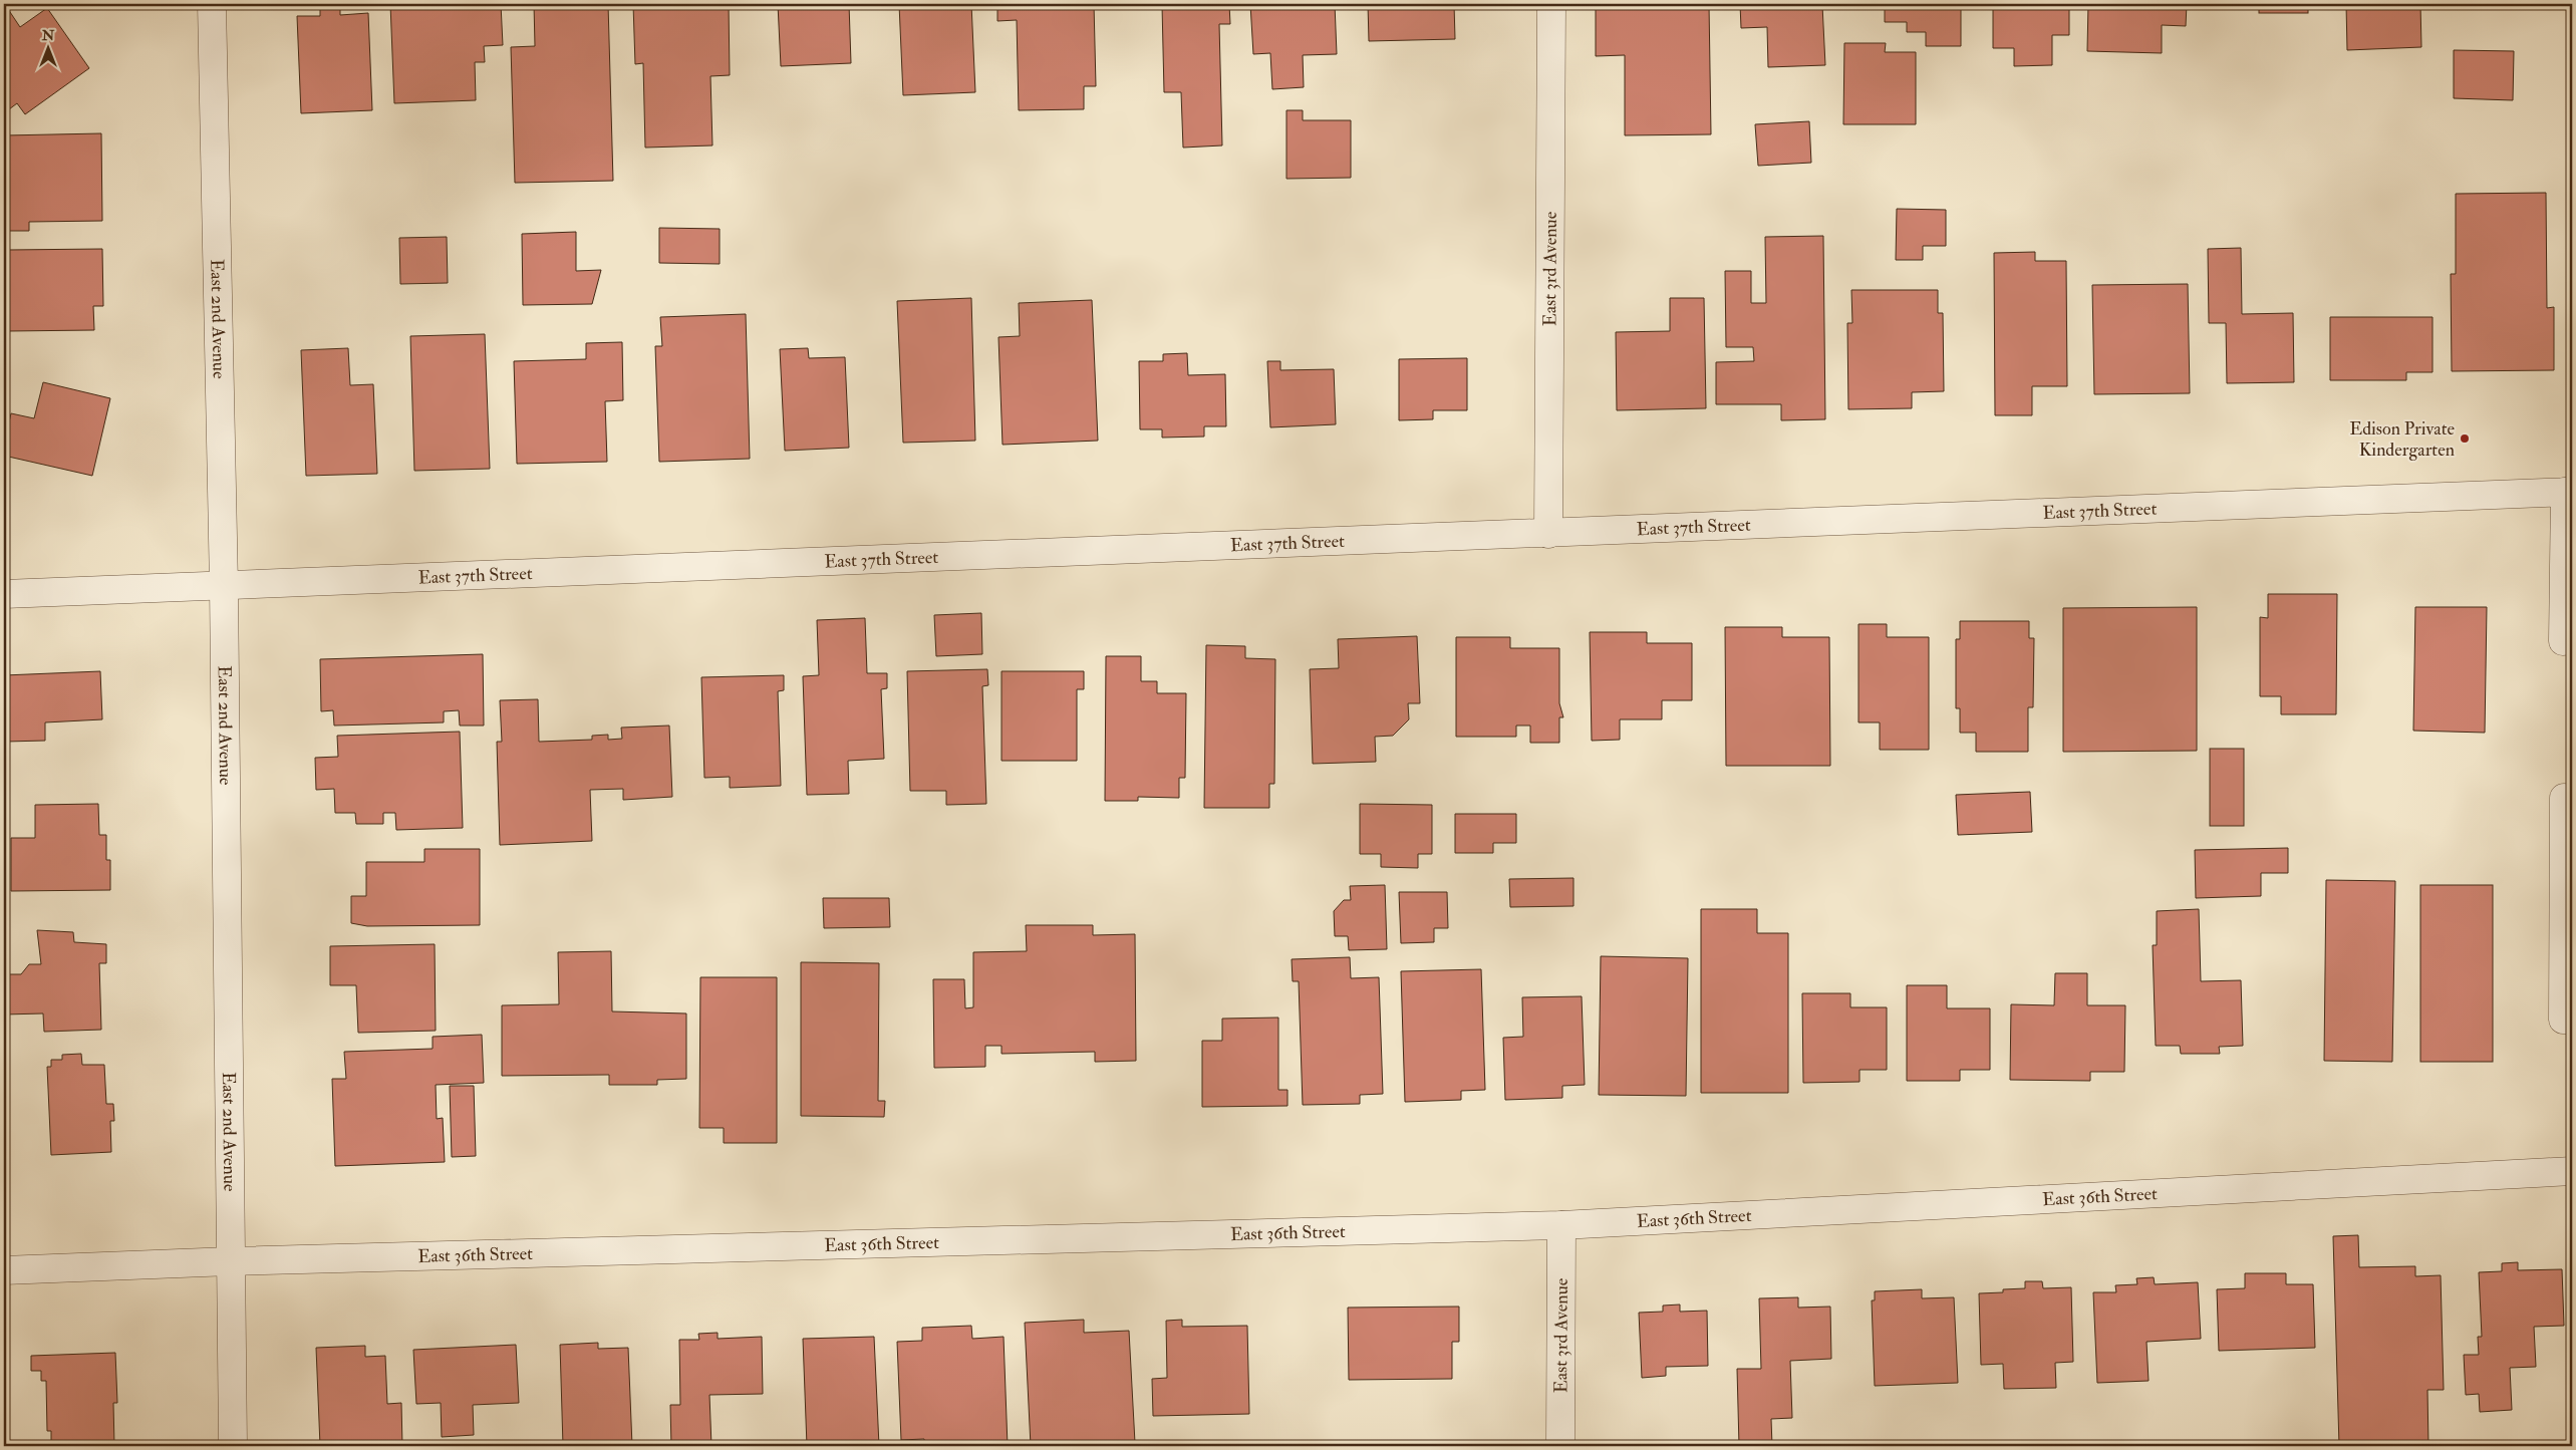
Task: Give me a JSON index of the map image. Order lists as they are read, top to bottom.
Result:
{
  "streets": {
    "street": [
      "East 3rd Avenue",
      "East 2nd Avenue",
      "East 37th Street",
      "East 36th Street"
    ]
  },
  "crossings": [
    ["East 3rd Avenue", "East 37th Street"],
    ["East 3rd Avenue", "East 36th Street"],
    ["East 2nd Avenue", "East 37th Street"],
    ["East 2nd Avenue", "East 36th Street"]
  ],
  "places": ["Edison Private Kindergarten"],
  "north": "top"
}
